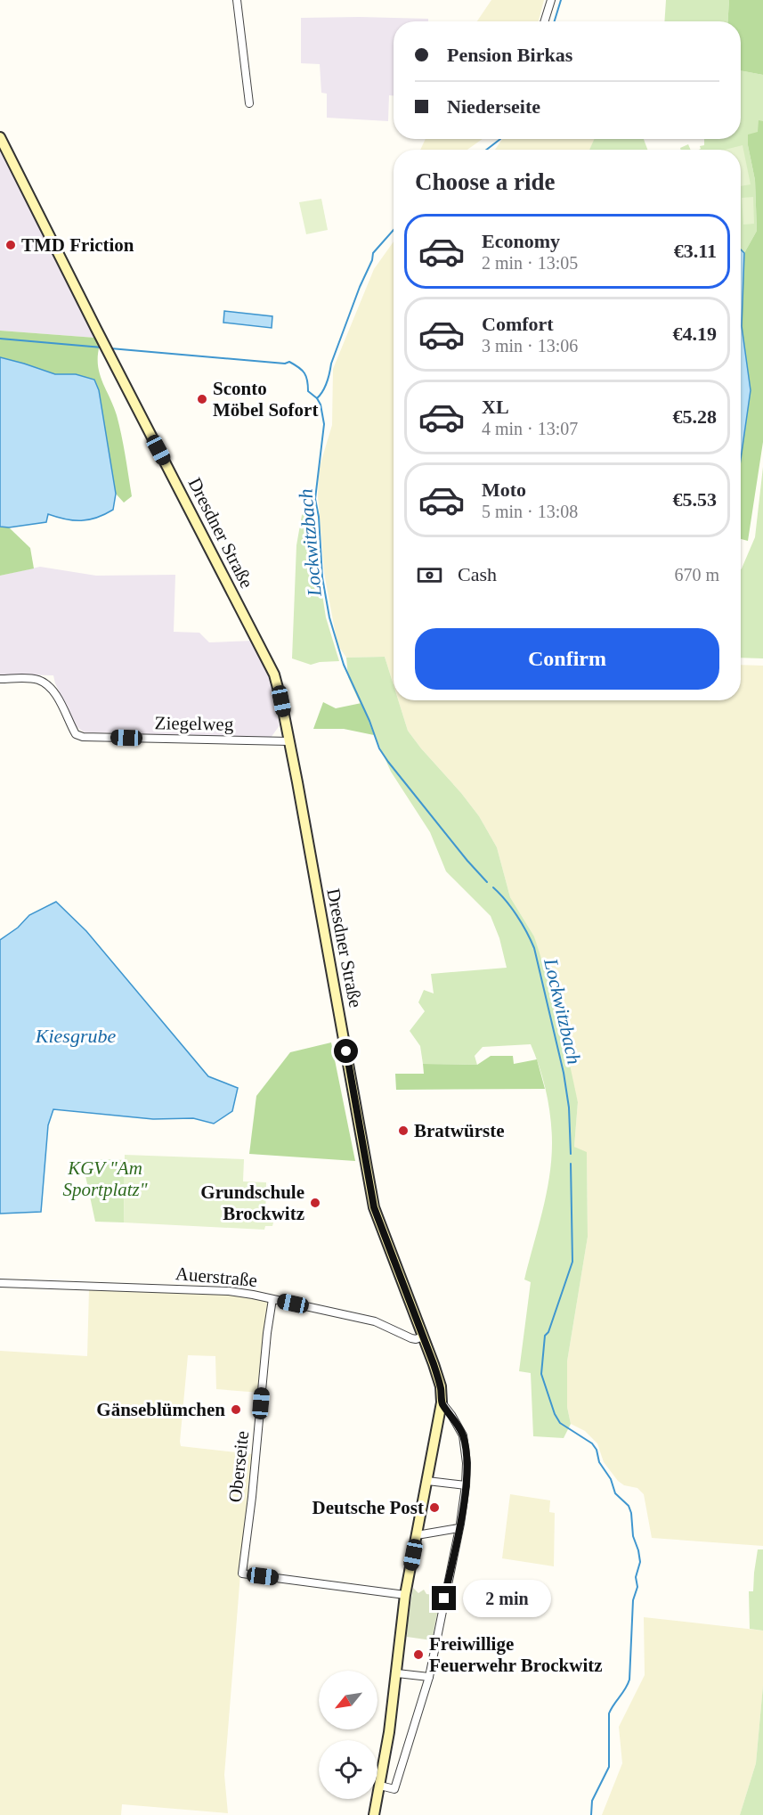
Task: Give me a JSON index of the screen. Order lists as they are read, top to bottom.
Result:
{
  "streets": {
    "main road": ["Dresdner Straße"],
    "street": ["Ziegelweg", "Auerstraße", "Oberseite"]
  },
  "crossings": [
    ["Dresdner Straße", "Ziegelweg"],
    ["Dresdner Straße", "Auerstraße"],
    ["Dresdner Straße", "Oberseite"],
    ["Auerstraße", "Oberseite"]
  ],
  "water": ["Lockwitzbach", "Kiesgrube"],
  "parks": ["KGV \"Am Sportplatz\""],
  "places": [
    "TMD Friction",
    "Sconto Möbel Sofort",
    "Bratwürste",
    "Grundschule Brockwitz",
    "Gänseblümchen",
    "Deutsche Post",
    "Freiwillige Feuerwehr Brockwitz"
  ],
  "north": "bottom left",
  "page": {
    "banner": ["Pension Birkas", "Niederseite"],
    "heading": "Choose a ride",
    "list": [
      {
        "name": "Economy",
        "note": "2 min · 13:05",
        "value": "€3.11"
      },
      {
        "name": "Comfort",
        "note": "3 min · 13:06",
        "value": "€4.19"
      },
      {
        "name": "XL",
        "note": "4 min · 13:07",
        "value": "€5.28"
      },
      {
        "name": "Moto",
        "note": "5 min · 13:08",
        "value": "€5.53"
      }
    ],
    "pay": ["Cash", "670 m"],
    "buttons": "Confirm",
    "bubble": "2 min"
  }
}
